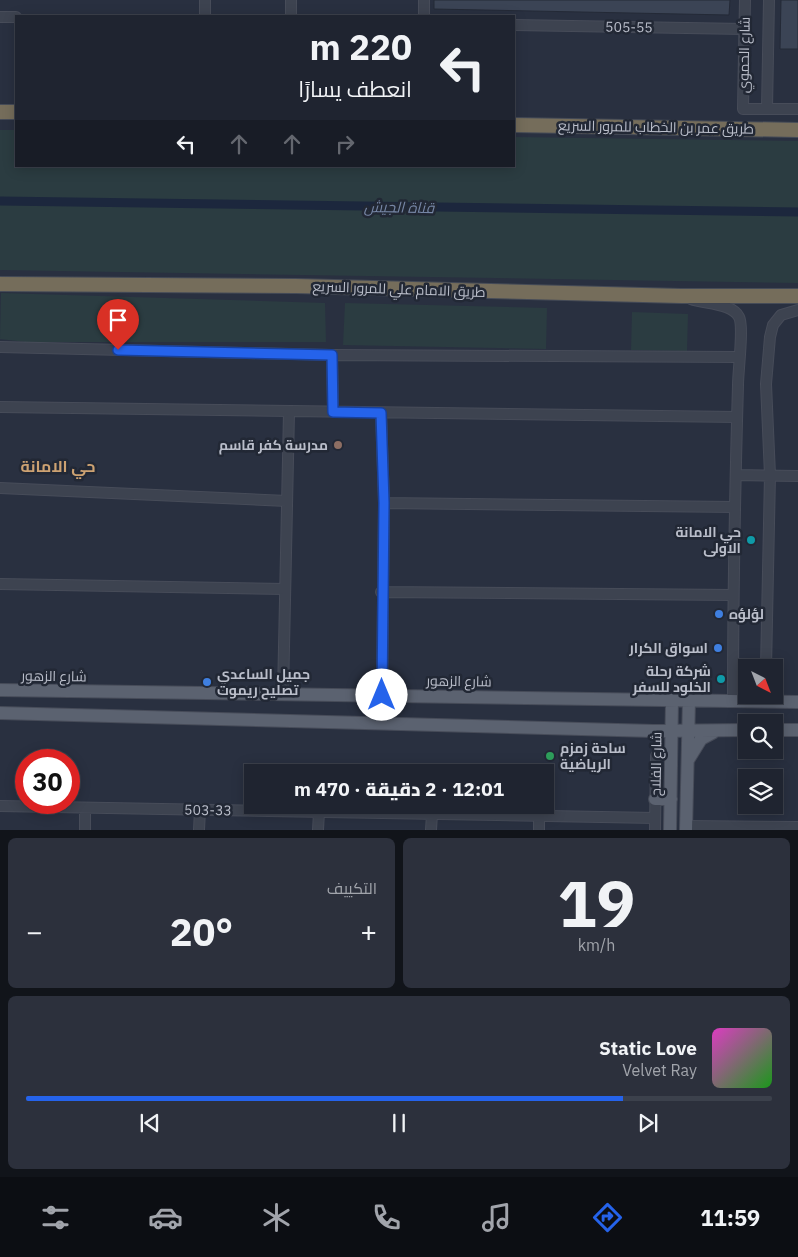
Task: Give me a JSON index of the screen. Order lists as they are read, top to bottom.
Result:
{
  "streets": {
    "highway": ["طريق عمر بن الخطاب للمرور السريع", "طريق الامام علي للمرور السريع"],
    "main road": ["شارع الزهور", "شارع الفلاح"],
    "street": ["505-55", "شارع الحموي", "503-33"]
  },
  "crossings": [
    ["505-55", "شارع الحموي"],
    ["شارع الزهور", "شارع الفلاح"]
  ],
  "districts": ["حي الامانة"],
  "water": ["قناة الجيش"],
  "places": [
    "مدرسة كفر قاسم",
    "حي الامانة الاولى",
    "لؤلؤه",
    "اسواق الكرار",
    "شركة رحلة الخلود للسفر",
    "جميل الساعدي تصليح ريموت",
    "ساحة زمزم الرياضية"
  ],
  "north": "bottom right",
  "page": {
    "turn": ["220 m", "انعطف يسارًا"],
    "limit": "30",
    "trip": "12:01 · 2 دقيقة · 470 m",
    "tile": [
      ["19", "km/h"],
      "التكييف"
    ],
    "heat": ["−", "20°", "+"],
    "song": ["Static Love", "Velvet Ray"],
    "tabs": "11:59"
  }
}
